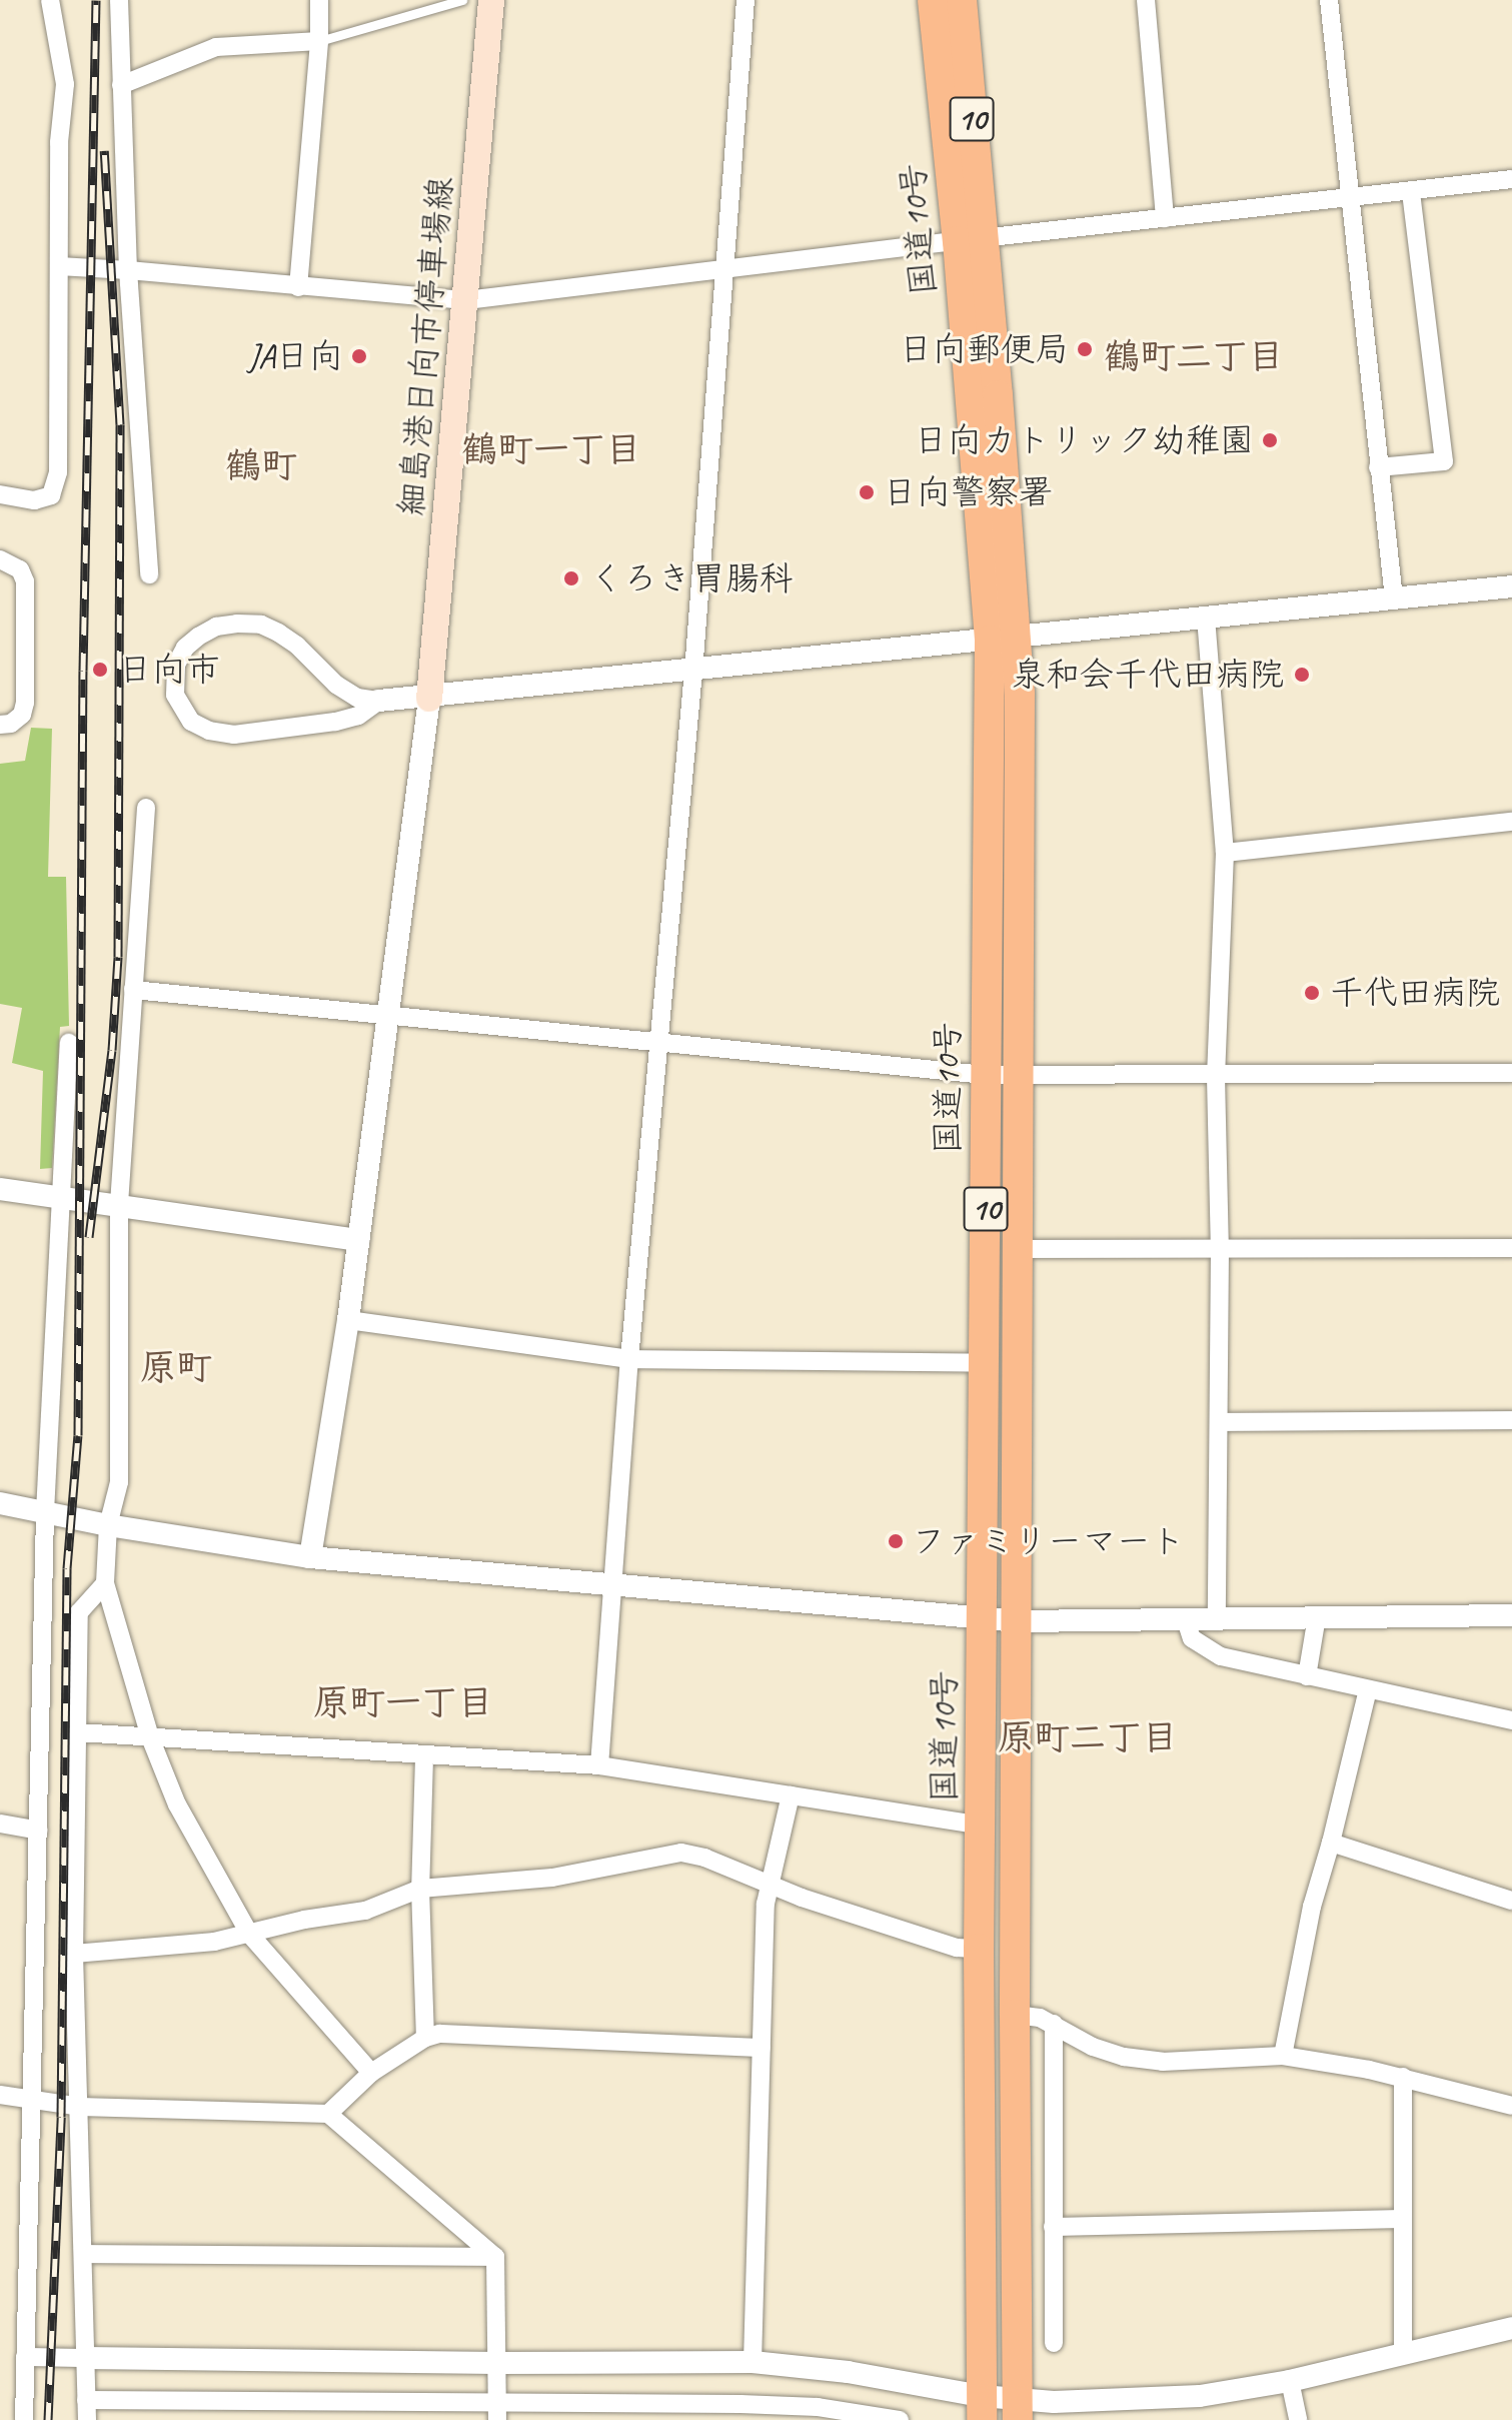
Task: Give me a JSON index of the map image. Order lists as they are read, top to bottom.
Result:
{
  "streets": {
    "highway": ["10", "国道10号"],
    "main road": ["細島港日向市停車場線"]
  },
  "districts": [
    "鶴町二丁目",
    "鶴町一丁目",
    "鶴町",
    "原町",
    "原町一丁目",
    "原町二丁目"
  ],
  "places": [
    "日向郵便局",
    "JA日向",
    "日向カトリック幼稚園",
    "日向警察署",
    "くろき胃腸科",
    "日向市",
    "泉和会千代田病院",
    "千代田病院",
    "ファミリーマート"
  ]
}
